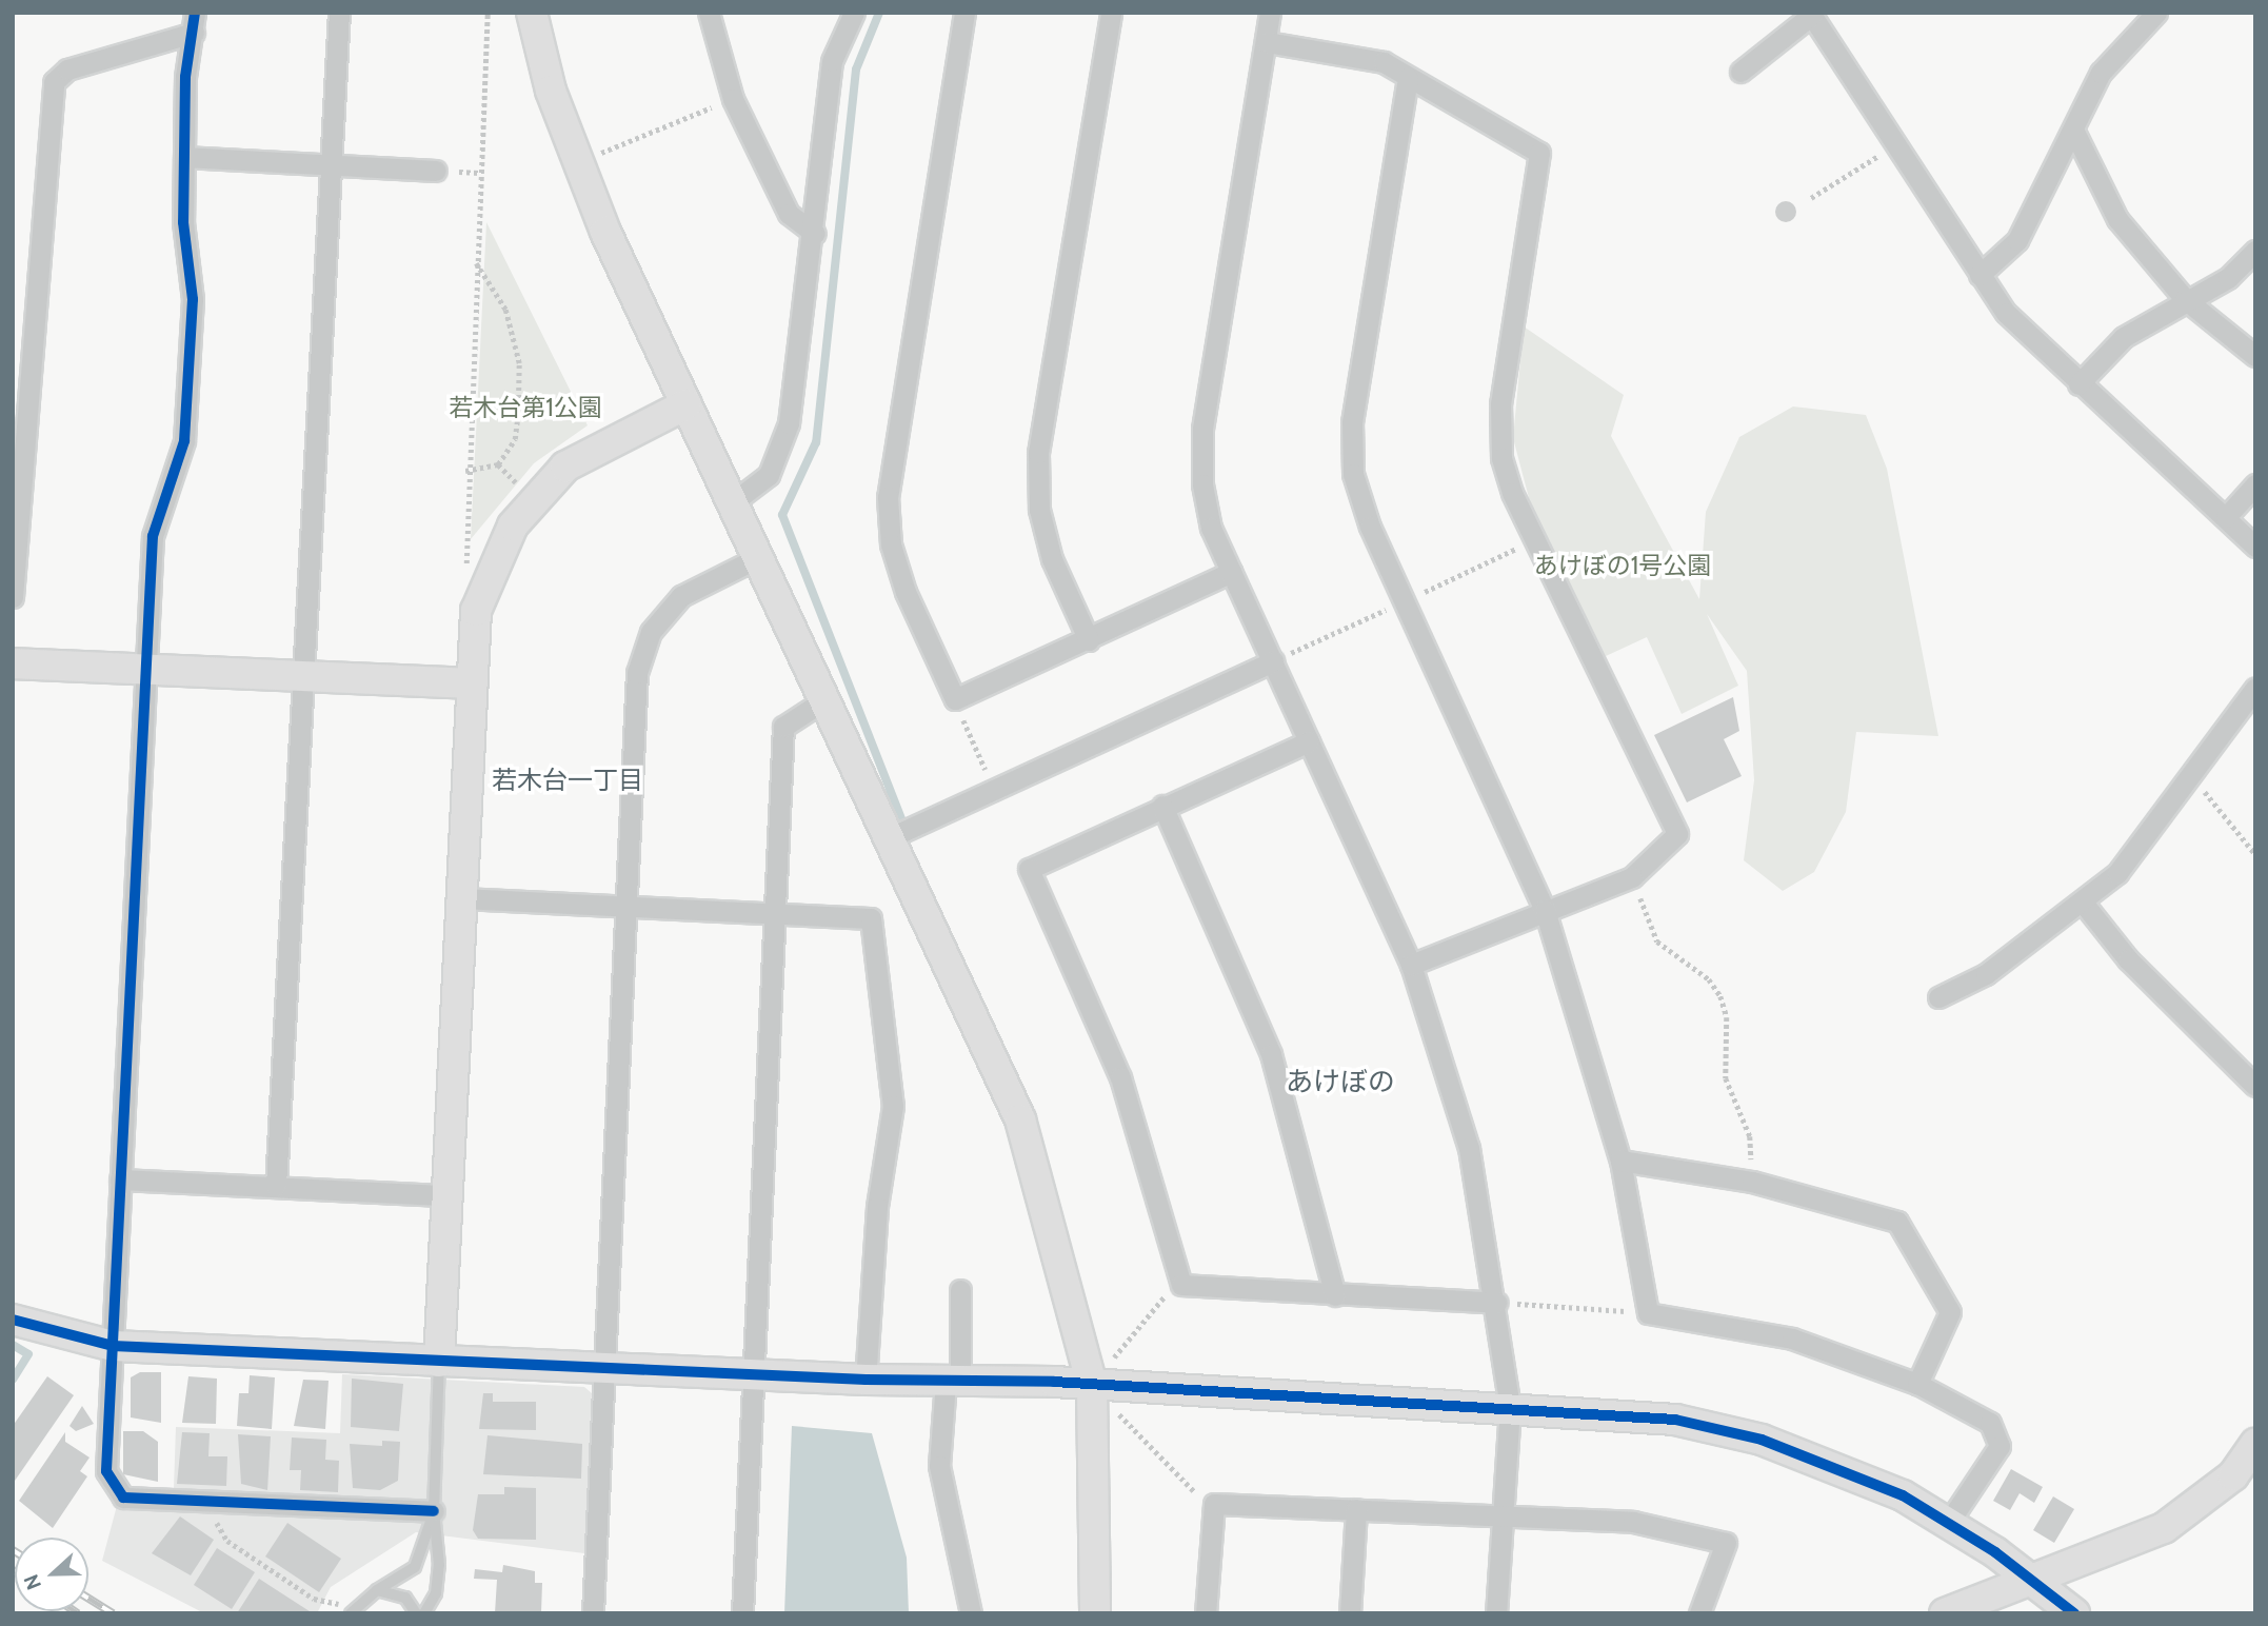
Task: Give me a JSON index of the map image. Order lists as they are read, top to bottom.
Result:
{
  "districts": ["若木台一丁目", "あけぼの"],
  "parks": ["若木台第1公園", "あけぼの1号公園"],
  "north": "left"
}
